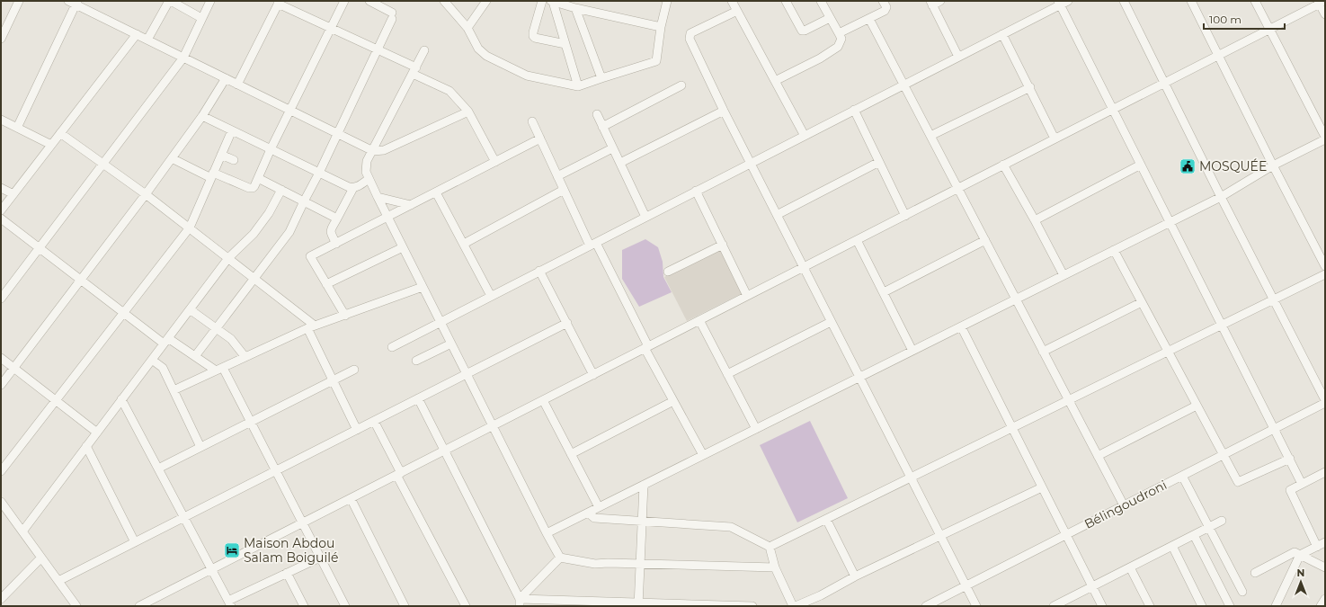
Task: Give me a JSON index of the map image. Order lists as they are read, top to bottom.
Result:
{
  "streets": {
    "street": ["Bélingoudroni"]
  },
  "places": {
    "public building": ["MOSQUÉE"],
    "hotel": ["Maison Abdou Salam Boiguilé"]
  },
  "scale_bar": "100 m",
  "north": "top"
}
